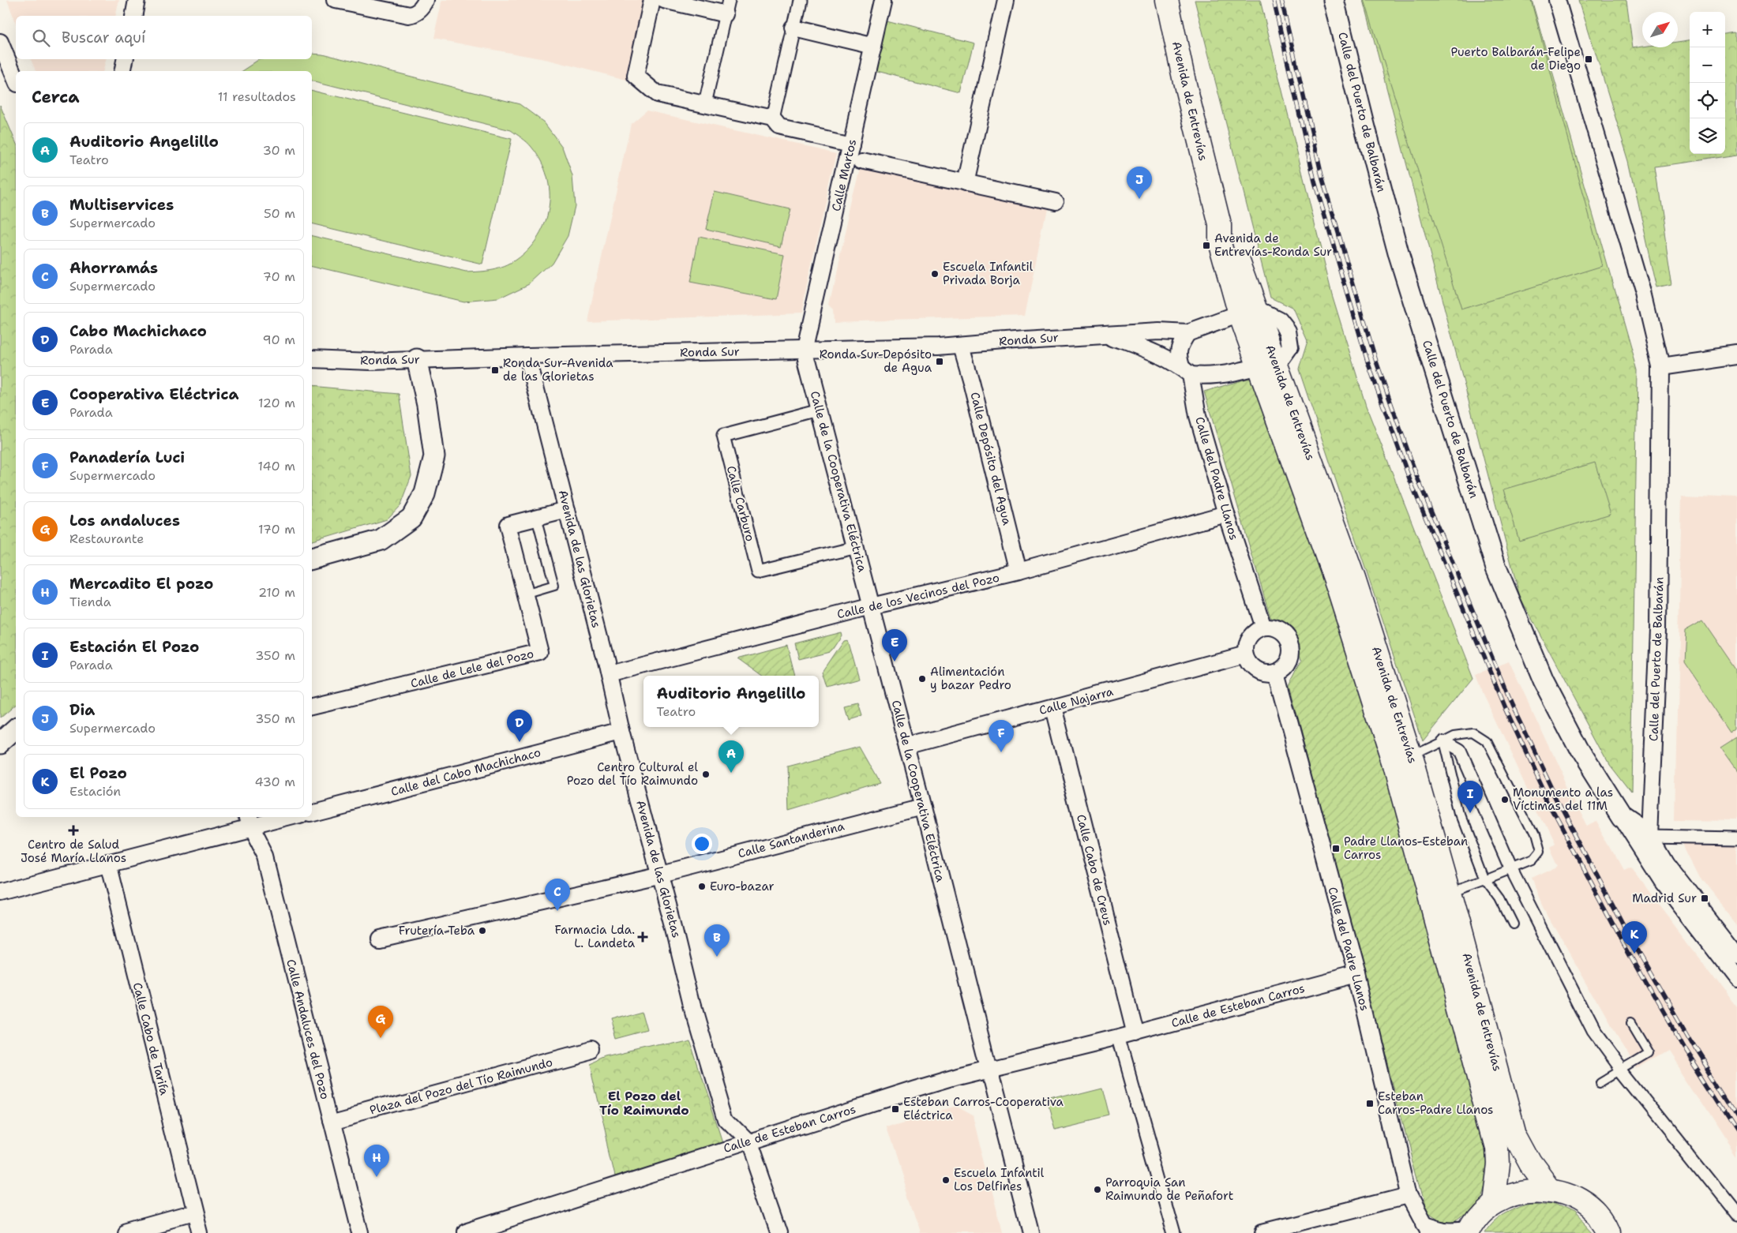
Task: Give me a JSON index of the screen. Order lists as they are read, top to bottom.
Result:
{
  "streets": {
    "main road": ["Avenida de Entrevías"],
    "street": [
      "Calle del Puerto de Balbarán",
      "Calle Martos",
      "Ronda Sur",
      "Calle Depósito del Agua",
      "Calle del Padre Llanos",
      "Calle de la Cooperativa Eléctrica",
      "Calle Carburo",
      "Avenida de las Glorietas",
      "Calle de los Vecinos del Pozo",
      "Calle de Lele del Pozo",
      "Calle Najarra",
      "Calle del Cabo Machichaco",
      "Calle Santanderina",
      "Calle Cabo de Creus",
      "Calle de Esteban Carros",
      "Calle Andaluces del Pozo",
      "Calle Cabo de Tarifa",
      "Plaza del Pozo del Tío Raimundo"
    ]
  },
  "crossings": [
    ["Avenida de Entrevías", "Ronda Sur"],
    ["Calle Martos", "Ronda Sur"],
    ["Calle Martos", "Calle de la Cooperativa Eléctrica"],
    ["Ronda Sur", "Calle Depósito del Agua"],
    ["Ronda Sur", "Calle del Padre Llanos"],
    ["Ronda Sur", "Calle de la Cooperativa Eléctrica"],
    ["Ronda Sur", "Avenida de las Glorietas"],
    ["Calle Depósito del Agua", "Calle de los Vecinos del Pozo"],
    ["Calle del Padre Llanos", "Calle de los Vecinos del Pozo"],
    ["Calle del Padre Llanos", "Calle Najarra"],
    ["Calle del Padre Llanos", "Calle de Esteban Carros"],
    ["Calle de la Cooperativa Eléctrica", "Calle Carburo"],
    ["Calle de la Cooperativa Eléctrica", "Calle de los Vecinos del Pozo"],
    ["Calle de la Cooperativa Eléctrica", "Calle Najarra"],
    ["Calle de la Cooperativa Eléctrica", "Calle Santanderina"],
    ["Calle de la Cooperativa Eléctrica", "Calle de Esteban Carros"],
    ["Avenida de las Glorietas", "Calle de los Vecinos del Pozo"],
    ["Avenida de las Glorietas", "Calle de Lele del Pozo"],
    ["Avenida de las Glorietas", "Calle del Cabo Machichaco"],
    ["Avenida de las Glorietas", "Calle Santanderina"],
    ["Avenida de las Glorietas", "Calle de Esteban Carros"],
    ["Calle Najarra", "Calle Cabo de Creus"],
    ["Calle Cabo de Creus", "Calle de Esteban Carros"],
    ["Calle Andaluces del Pozo", "Plaza del Pozo del Tío Raimundo"]
  ],
  "districts": ["El Pozo del Tío Raimundo"],
  "places": {
    "transit": [
      "Puerto Balbarán-Felipe de Diego",
      "Avenida de Entrevías-Ronda Sur",
      "Ronda Sur-Depósito de Agua",
      "Ronda Sur-Avenida de las Glorietas",
      "Padre Llanos-Esteban Carros",
      "Madrid Sur",
      "Esteban Carros-Padre Llanos",
      "Esteban Carros-Cooperativa Eléctrica"
    ],
    "other": [
      "Escuela Infantil Privada Borja",
      "Alimentación y bazar Pedro",
      "Centro Cultural el Pozo del Tío Raimundo",
      "Monumento a las Víctimas del 11M",
      "Euro-bazar",
      "Frutería Teba",
      "Escuela Infantil Los Delfines",
      "Parroquia San Raimundo de Peñafort"
    ],
    "health": ["Centro de Salud José María Llanos", "Farmacia Lda. L. Landeta"]
  },
  "north": "top right",
  "page": {
    "map_buttons": ["+", "−"],
    "search": "Buscar aquí",
    "heading": ["Cerca", "11 resultados"],
    "list": [
      {
        "mark": "A",
        "name": "Auditorio Angelillo",
        "note": "Teatro",
        "value": "30 m"
      },
      {
        "mark": "B",
        "name": "Multiservices",
        "note": "Supermercado",
        "value": "50 m"
      },
      {
        "mark": "C",
        "name": "Ahorramás",
        "note": "Supermercado",
        "value": "70 m"
      },
      {
        "mark": "D",
        "name": "Cabo Machichaco",
        "note": "Parada",
        "value": "90 m"
      },
      {
        "mark": "E",
        "name": "Cooperativa Eléctrica",
        "note": "Parada",
        "value": "120 m"
      },
      {
        "mark": "F",
        "name": "Panadería Luci",
        "note": "Supermercado",
        "value": "140 m"
      },
      {
        "mark": "G",
        "name": "Los andaluces",
        "note": "Restaurante",
        "value": "170 m"
      },
      {
        "mark": "H",
        "name": "Mercadito El pozo",
        "note": "Tienda",
        "value": "210 m"
      },
      {
        "mark": "I",
        "name": "Estación El Pozo",
        "note": "Parada",
        "value": "350 m"
      },
      {
        "mark": "J",
        "name": "Dia",
        "note": "Supermercado",
        "value": "350 m"
      },
      {
        "mark": "K",
        "name": "El Pozo",
        "note": "Estación",
        "value": "430 m"
      }
    ],
    "pins": [
      "J",
      "E",
      "D",
      "F",
      "A",
      "I",
      "C",
      "K",
      "B",
      "G",
      "H"
    ],
    "popup": ["Auditorio Angelillo", "Teatro"]
  }
}
